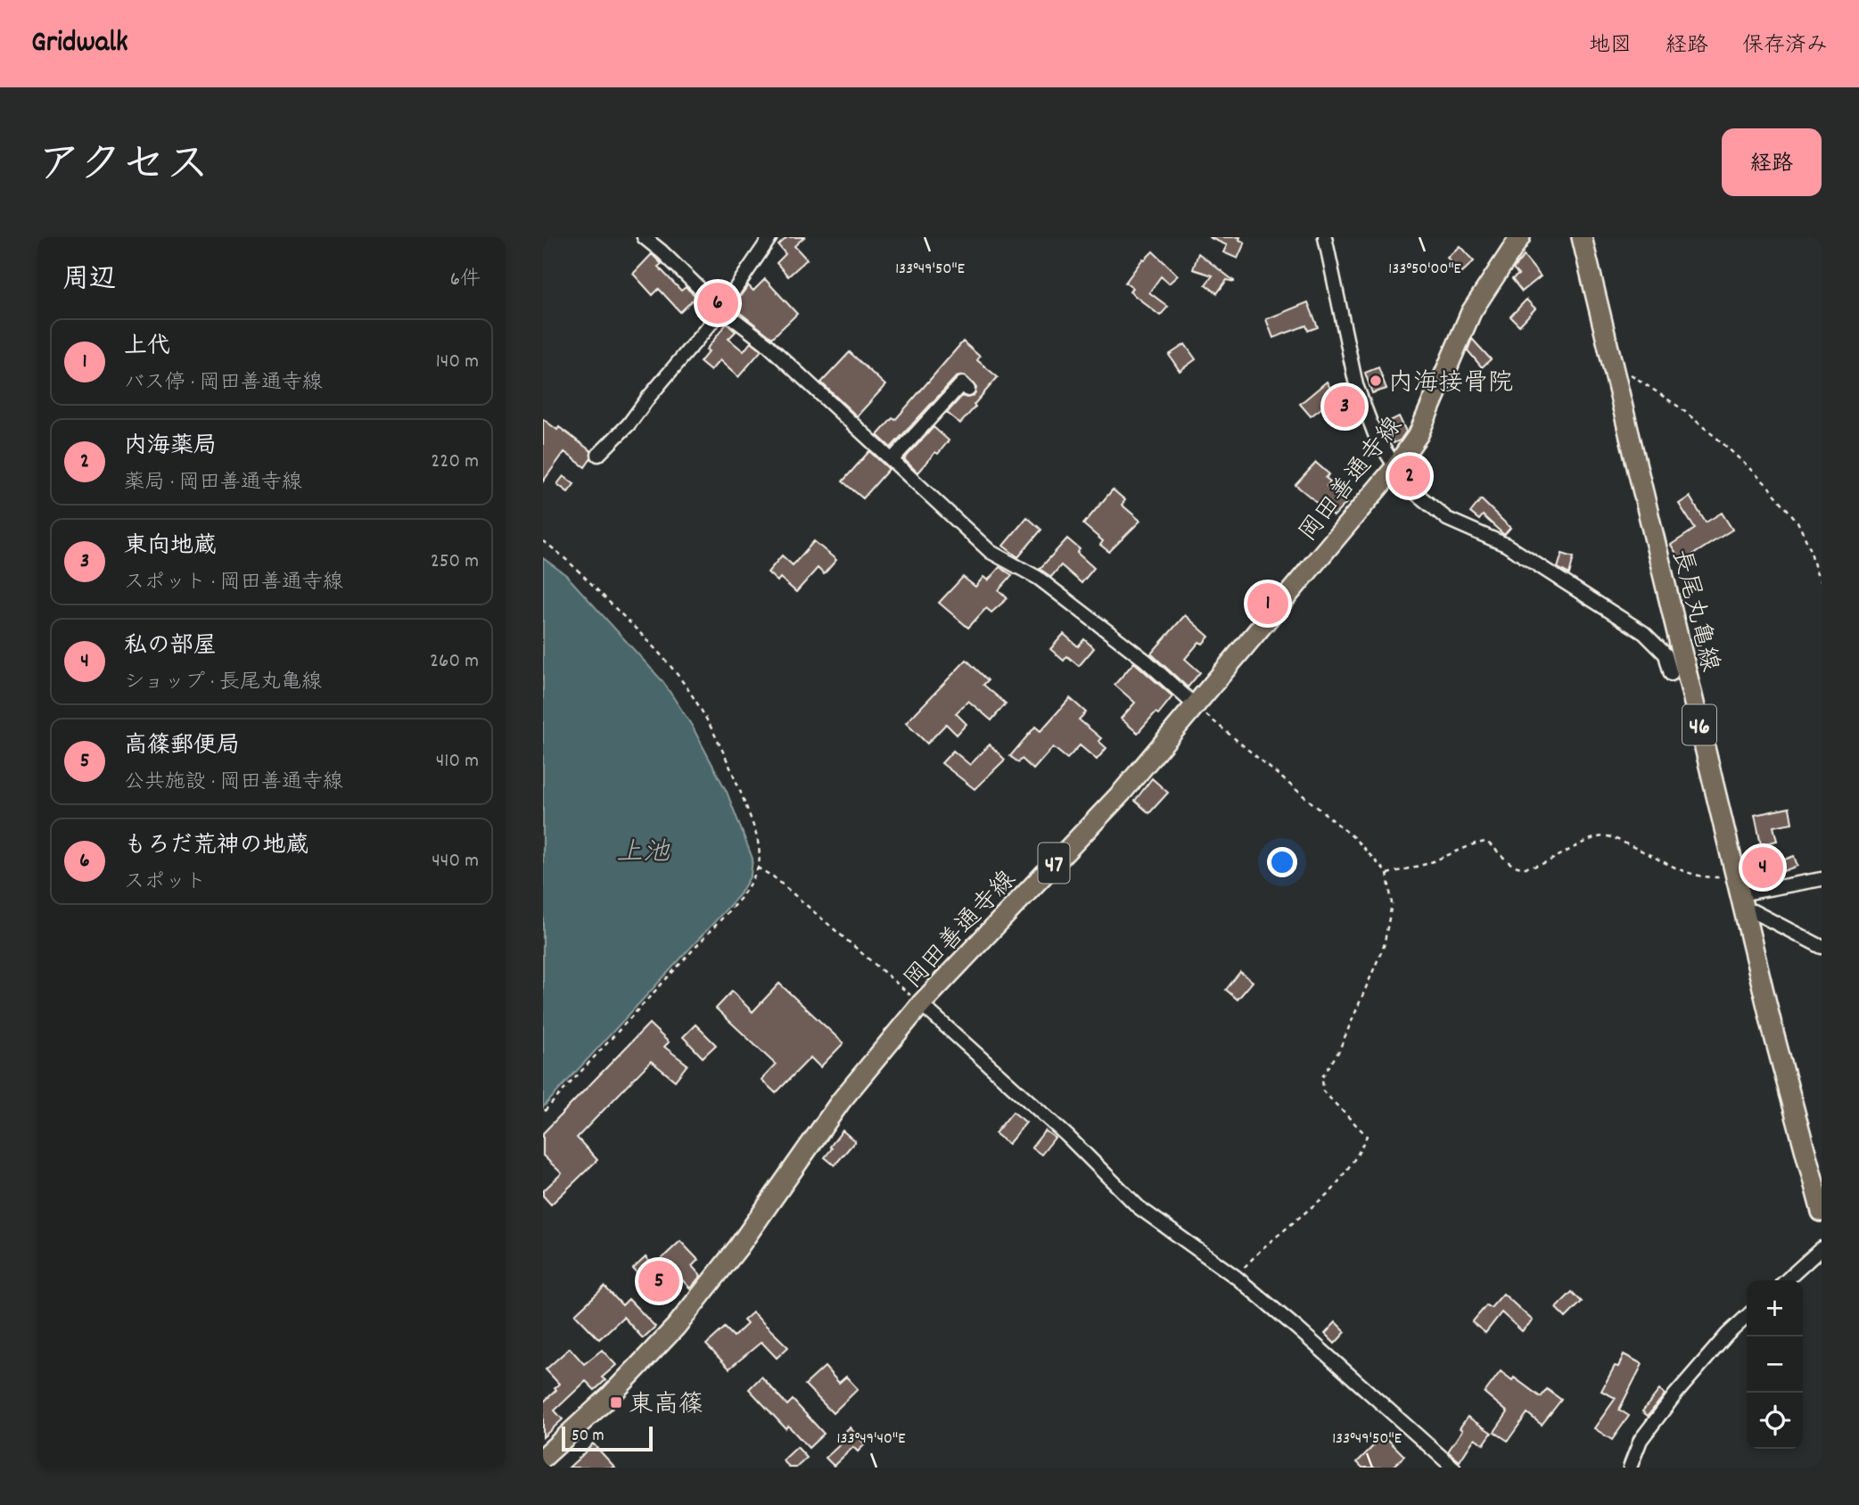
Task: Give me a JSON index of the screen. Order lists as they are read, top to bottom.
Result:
{
  "streets": {
    "main road": [
      "岡田善通寺線",
      "長尾丸亀線",
      "46",
      "47"
    ]
  },
  "water": ["上池"],
  "places": {
    "other": ["内海接骨院"],
    "transit": ["東高篠"]
  },
  "scale_bar": "50 m",
  "page": {
    "header": "Gridwalk",
    "nav": ["地図", "経路", "保存済み"],
    "title": "アクセス",
    "buttons": "経路",
    "heading": ["周辺", "6件"],
    "pins": [
      "6",
      "3",
      "2",
      "1",
      "4",
      "5"
    ],
    "list": [
      {
        "mark": "1",
        "name": "上代",
        "note": "バス停 · 岡田善通寺線",
        "value": "140 m"
      },
      {
        "mark": "2",
        "name": "内海薬局",
        "note": "薬局 · 岡田善通寺線",
        "value": "220 m"
      },
      {
        "mark": "3",
        "name": "東向地蔵",
        "note": "スポット · 岡田善通寺線",
        "value": "250 m"
      },
      {
        "mark": "4",
        "name": "私の部屋",
        "note": "ショップ · 長尾丸亀線",
        "value": "260 m"
      },
      {
        "mark": "5",
        "name": "高篠郵便局",
        "note": "公共施設 · 岡田善通寺線",
        "value": "410 m"
      },
      {
        "mark": "6",
        "name": "もろだ荒神の地蔵",
        "note": "スポット",
        "value": "440 m"
      }
    ],
    "map_buttons": ["+", "−"],
    "scale": "50 m"
  },
  "coordinates": ["133°49'50\"E", "133°50'00\"E", "133°49'40\"E"]
}
